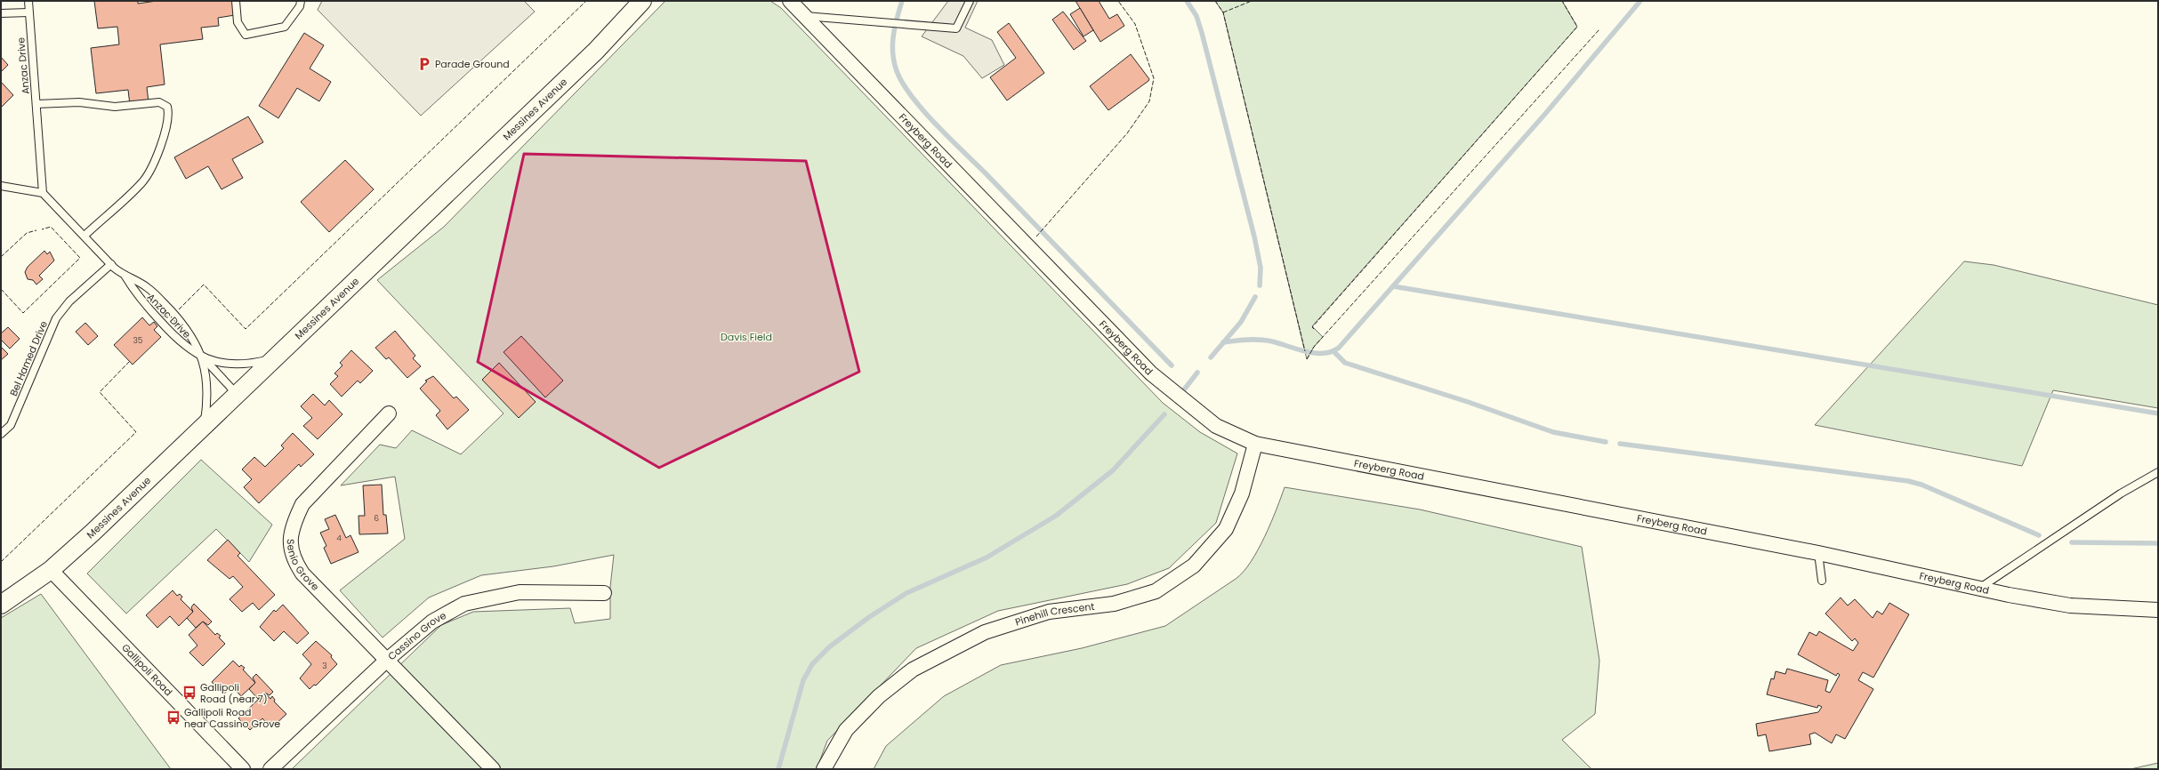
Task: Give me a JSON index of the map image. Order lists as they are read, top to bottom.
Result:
{
  "streets": {
    "street": [
      "Messines Avenue",
      "Freyberg Road",
      "Senio Grove",
      "Pinehill Crescent",
      "Cassino Grove",
      "Gallipoli Road"
    ],
    "lane": ["Anzac Drive", "Bel Hamed Drive"]
  },
  "crossings": [
    ["Anzac Drive", "Bel Hamed Drive"],
    ["Messines Avenue", "Gallipoli Road"],
    ["Freyberg Road", "Pinehill Crescent"],
    ["Senio Grove", "Cassino Grove"]
  ],
  "parks": ["Davis Field"],
  "places": {
    "parking": ["Parade Ground"],
    "bus stop": ["Gallipoli Road (near 7)", "Gallipoli Road near Cassino Grove"]
  },
  "house_numbers": [
    "35",
    "6",
    "4",
    "3"
  ]
}
